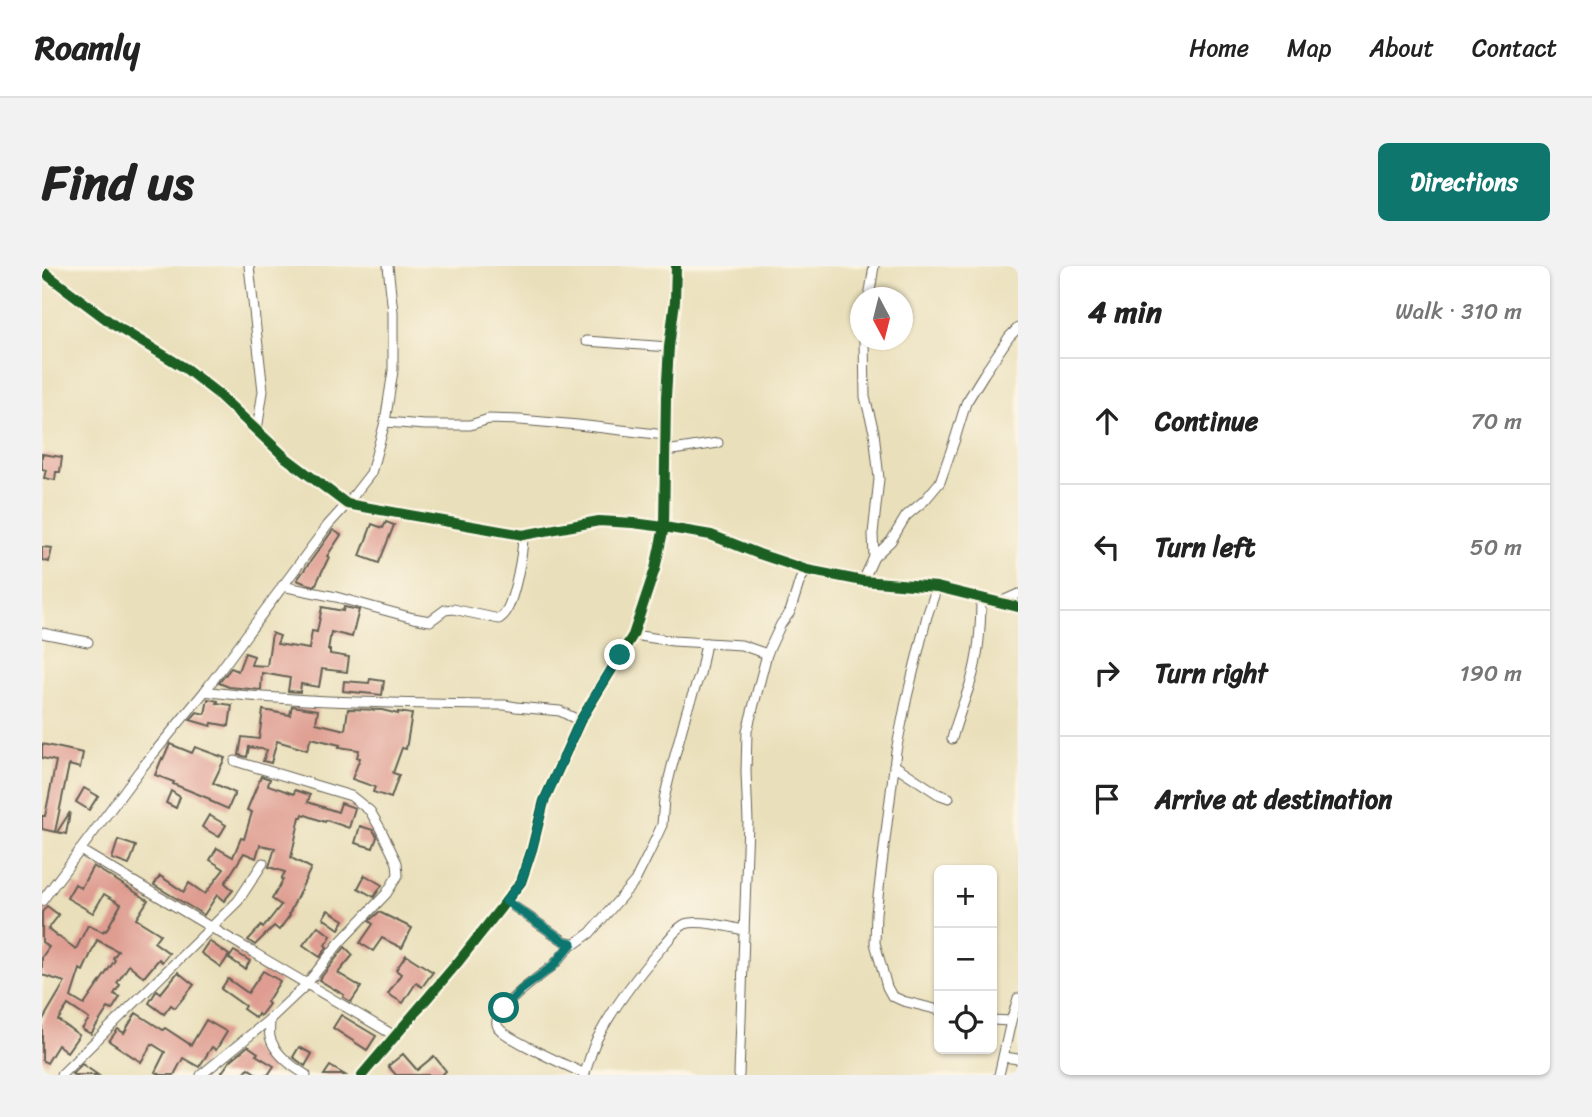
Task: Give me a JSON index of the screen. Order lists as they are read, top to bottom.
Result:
{
  "north": "bottom",
  "page": {
    "header": "Roamly",
    "nav": [
      "Home",
      "Map",
      "About",
      "Contact"
    ],
    "title": "Find us",
    "buttons": "Directions",
    "heading": ["4 min", "Walk · 310 m"],
    "list": [
      ["Continue", "70 m"],
      ["Turn left", "50 m"],
      ["Turn right", "190 m"],
      "Arrive at destination"
    ],
    "map_buttons": ["+", "−"]
  }
}
